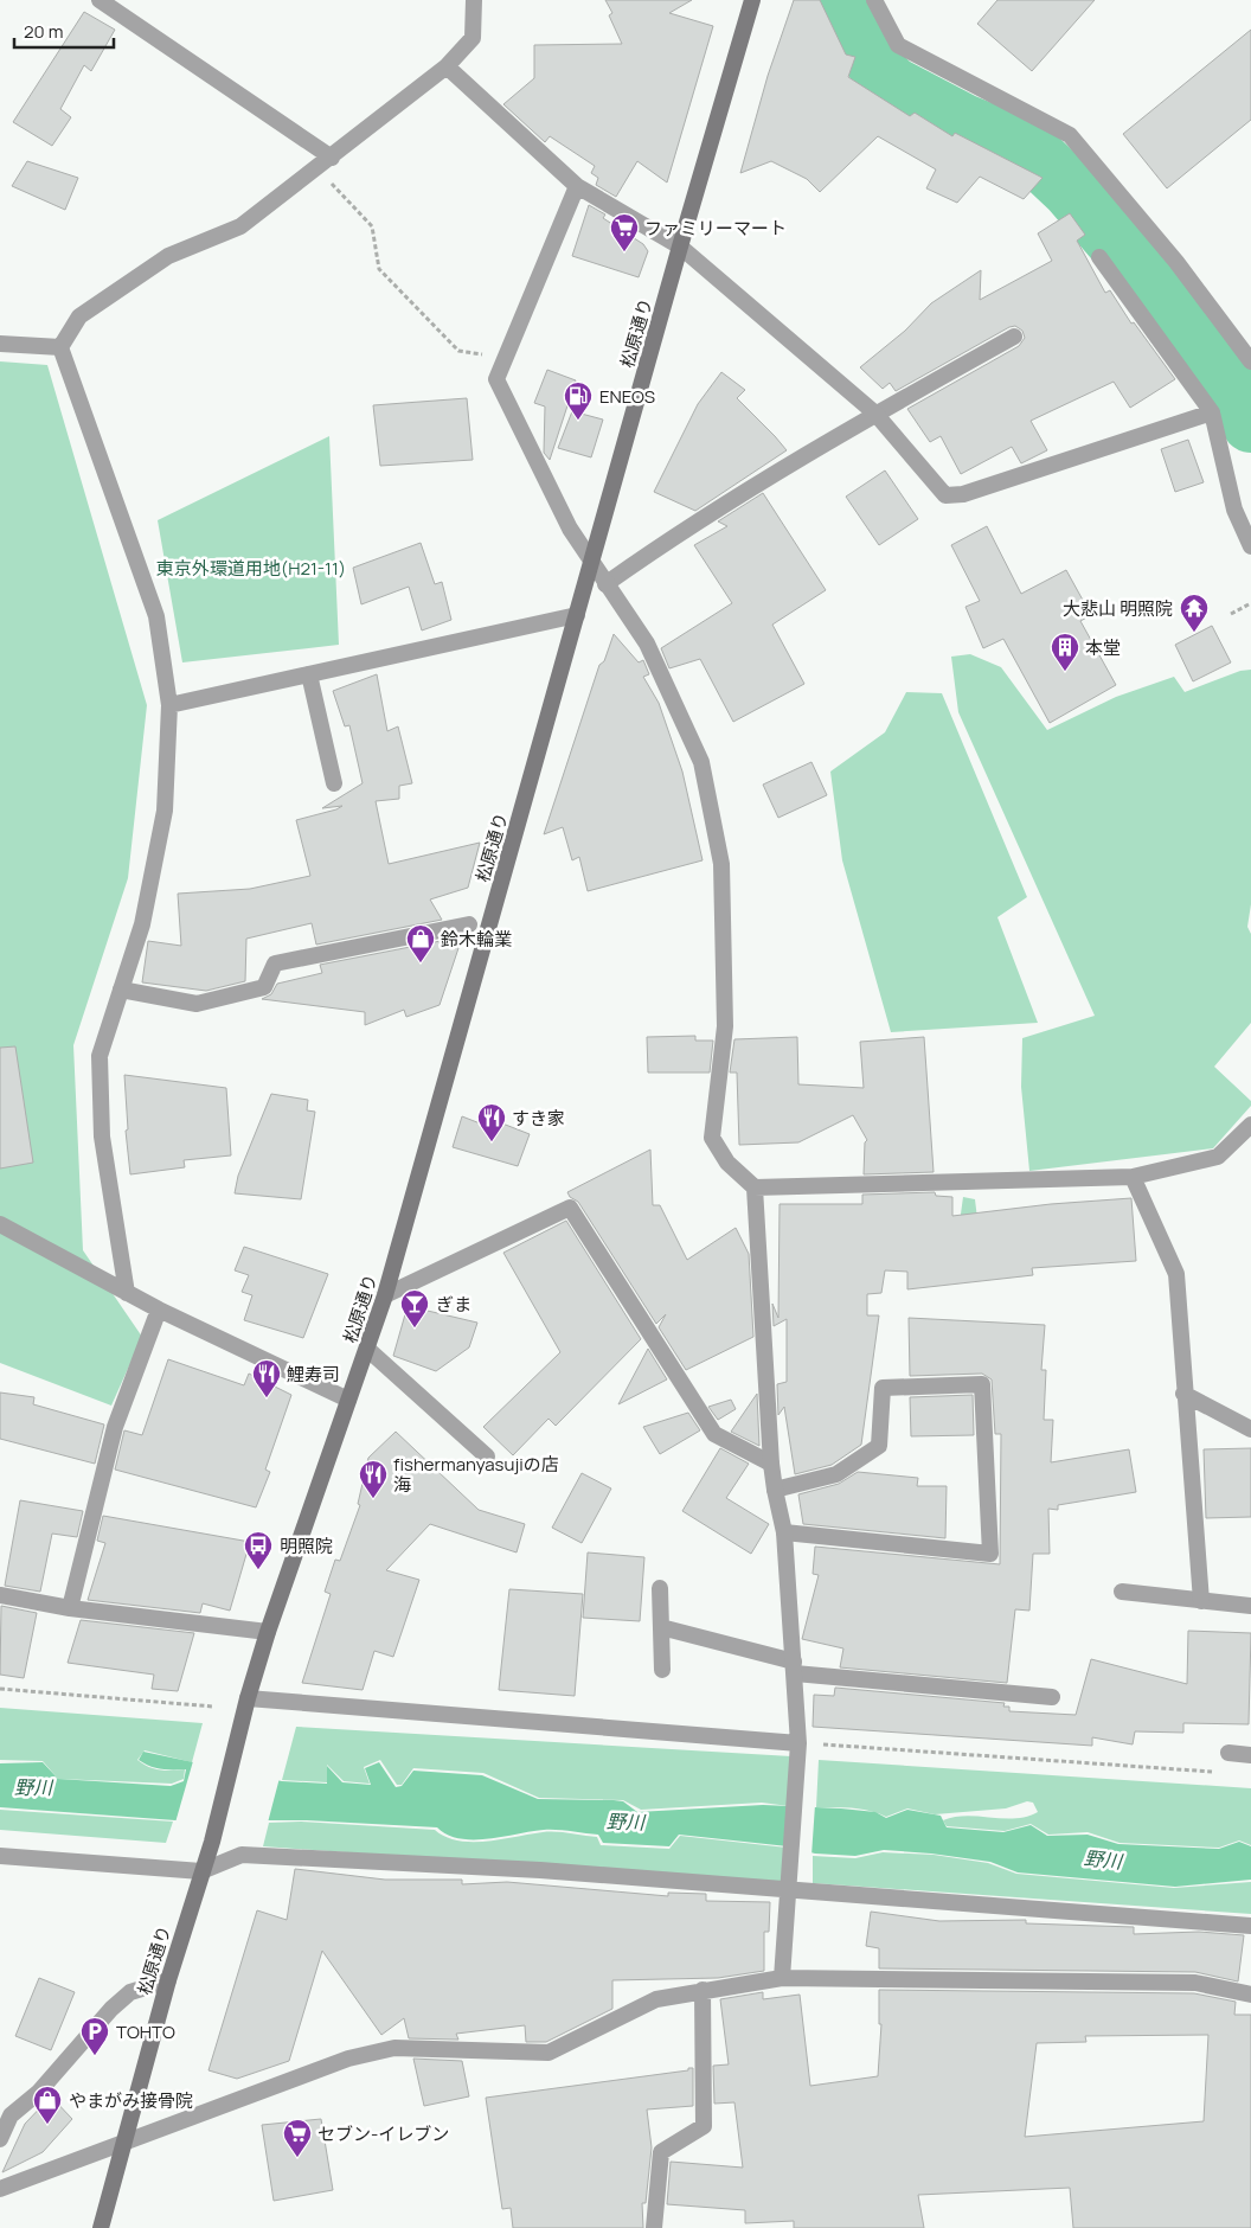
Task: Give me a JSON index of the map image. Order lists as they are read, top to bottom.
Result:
{
  "streets": {
    "main road": ["松原通り"]
  },
  "water": ["野川"],
  "parks": ["東京外環道用地(H21-11)"],
  "places": {
    "supermarket": ["ファミリーマート", "セブン-イレブン"],
    "fuel station": ["ENEOS"],
    "temple": ["大悲山 明照院"],
    "building": ["本堂"],
    "shop": ["鈴木輪業", "やまがみ接骨院"],
    "restaurant": ["すき家", "鯉寿司", "fishermanyasujiの店 海"],
    "bar": ["ぎま"],
    "bus stop": ["明照院"],
    "parking": ["TOHTO"]
  },
  "scale_bar": "20 m"
}
